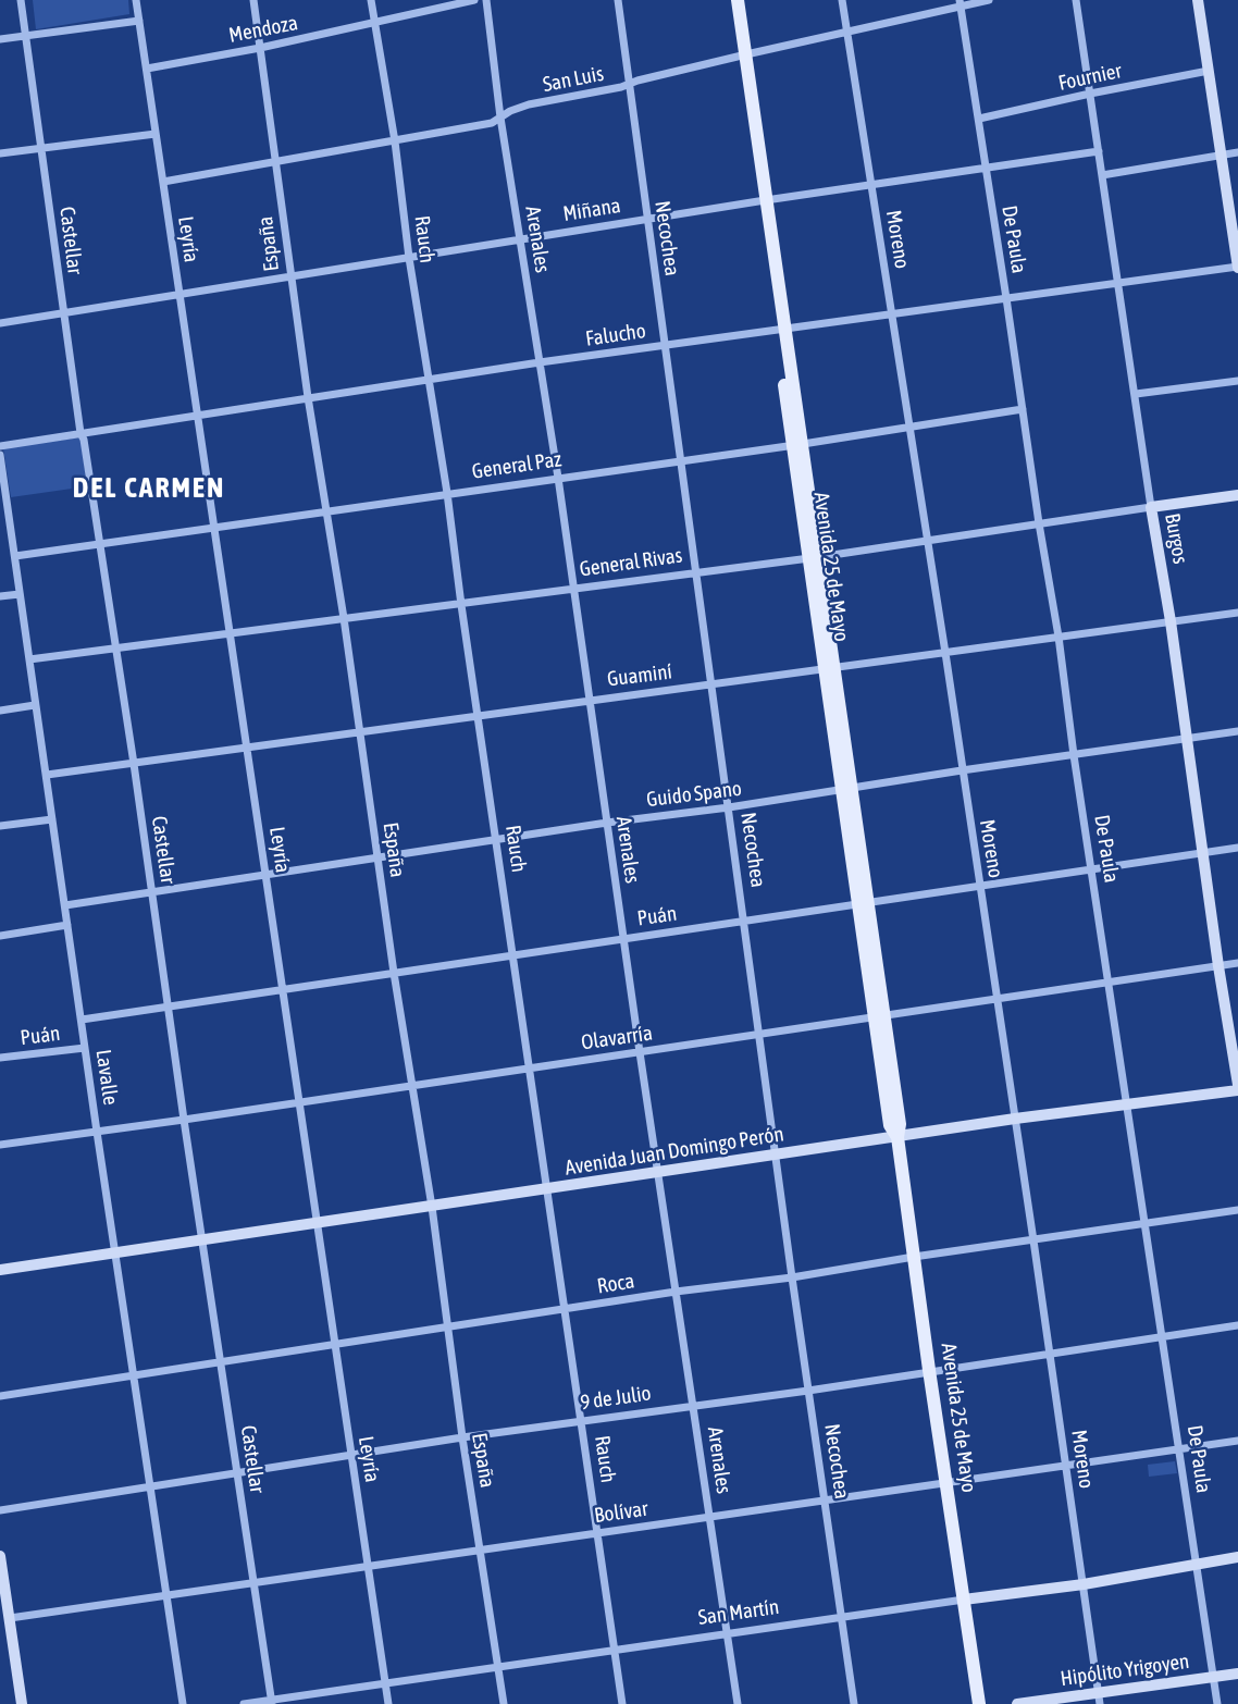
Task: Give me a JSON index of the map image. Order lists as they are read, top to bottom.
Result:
{
  "streets": {
    "main road": [
      "Burgos",
      "General Rivas",
      "Avenida 25 de Mayo",
      "Avenida Juan Domingo Perón",
      "San Martín",
      "Hipólito Yrigoyen"
    ],
    "street": [
      "Mendoza",
      "Fournier",
      "San Luis",
      "Miñana",
      "Necochea",
      "Leyría",
      "Rauch",
      "Arenales",
      "Moreno",
      "De Paula",
      "Castellar",
      "España",
      "Falucho",
      "General Paz",
      "Guaminí",
      "Guido Spano",
      "Puán",
      "Olavarría",
      "Lavalle",
      "Roca",
      "9 de Julio",
      "Bolívar"
    ]
  },
  "crossings": [
    ["Mendoza", "Leyría"],
    ["Mendoza", "Rauch"],
    ["Mendoza", "España"],
    ["Fournier", "De Paula"],
    ["Fournier", "Burgos"],
    ["San Luis", "Necochea"],
    ["San Luis", "Leyría"],
    ["San Luis", "Rauch"],
    ["San Luis", "Arenales"],
    ["San Luis", "Moreno"],
    ["San Luis", "De Paula"],
    ["San Luis", "España"],
    ["San Luis", "Avenida 25 de Mayo"],
    ["Miñana", "Necochea"],
    ["Miñana", "Leyría"],
    ["Miñana", "Rauch"],
    ["Miñana", "Arenales"],
    ["Miñana", "Moreno"],
    ["Miñana", "De Paula"],
    ["Miñana", "Castellar"],
    ["Miñana", "España"],
    ["Miñana", "Burgos"],
    ["Miñana", "Avenida 25 de Mayo"],
    ["Necochea", "Falucho"],
    ["Necochea", "General Paz"],
    ["Necochea", "General Rivas"],
    ["Necochea", "Guaminí"],
    ["Necochea", "Guido Spano"],
    ["Necochea", "Puán"],
    ["Necochea", "Olavarría"],
    ["Necochea", "Avenida Juan Domingo Perón"],
    ["Necochea", "Roca"],
    ["Necochea", "9 de Julio"],
    ["Necochea", "Bolívar"],
    ["Necochea", "San Martín"],
    ["Leyría", "Falucho"],
    ["Leyría", "General Paz"],
    ["Leyría", "General Rivas"],
    ["Leyría", "Guaminí"],
    ["Leyría", "Guido Spano"],
    ["Leyría", "Puán"],
    ["Leyría", "Olavarría"],
    ["Leyría", "Avenida Juan Domingo Perón"],
    ["Leyría", "Roca"],
    ["Leyría", "9 de Julio"],
    ["Leyría", "Bolívar"],
    ["Leyría", "San Martín"],
    ["Rauch", "Falucho"],
    ["Rauch", "General Paz"],
    ["Rauch", "General Rivas"],
    ["Rauch", "Guaminí"],
    ["Rauch", "Guido Spano"],
    ["Rauch", "Puán"],
    ["Rauch", "Olavarría"],
    ["Rauch", "Avenida Juan Domingo Perón"],
    ["Rauch", "Roca"],
    ["Rauch", "9 de Julio"],
    ["Rauch", "Bolívar"],
    ["Rauch", "San Martín"],
    ["Arenales", "Falucho"],
    ["Arenales", "General Paz"],
    ["Arenales", "General Rivas"],
    ["Arenales", "Guaminí"],
    ["Arenales", "Guido Spano"],
    ["Arenales", "Puán"],
    ["Arenales", "Olavarría"],
    ["Arenales", "Avenida Juan Domingo Perón"],
    ["Arenales", "Roca"],
    ["Arenales", "9 de Julio"],
    ["Arenales", "Bolívar"],
    ["Arenales", "San Martín"],
    ["Moreno", "Falucho"],
    ["Moreno", "General Paz"],
    ["Moreno", "General Rivas"],
    ["Moreno", "Guaminí"],
    ["Moreno", "Guido Spano"],
    ["Moreno", "Puán"],
    ["Moreno", "Olavarría"],
    ["Moreno", "Avenida Juan Domingo Perón"],
    ["Moreno", "Roca"],
    ["Moreno", "9 de Julio"],
    ["Moreno", "Bolívar"],
    ["Moreno", "San Martín"],
    ["Moreno", "Hipólito Yrigoyen"],
    ["De Paula", "Falucho"],
    ["De Paula", "General Paz"],
    ["De Paula", "General Rivas"],
    ["De Paula", "Guaminí"],
    ["De Paula", "Guido Spano"],
    ["De Paula", "Puán"],
    ["De Paula", "Olavarría"],
    ["De Paula", "Avenida Juan Domingo Perón"],
    ["De Paula", "Roca"],
    ["De Paula", "9 de Julio"],
    ["De Paula", "Bolívar"],
    ["De Paula", "San Martín"],
    ["De Paula", "Hipólito Yrigoyen"],
    ["Castellar", "Falucho"],
    ["Castellar", "General Paz"],
    ["Castellar", "General Rivas"],
    ["Castellar", "Guaminí"],
    ["Castellar", "Guido Spano"],
    ["Castellar", "Puán"],
    ["Castellar", "Olavarría"],
    ["Castellar", "Avenida Juan Domingo Perón"],
    ["Castellar", "Roca"],
    ["Castellar", "9 de Julio"],
    ["Castellar", "Bolívar"],
    ["Castellar", "San Martín"],
    ["España", "Falucho"],
    ["España", "General Paz"],
    ["España", "General Rivas"],
    ["España", "Guaminí"],
    ["España", "Guido Spano"],
    ["España", "Puán"],
    ["España", "Olavarría"],
    ["España", "Avenida Juan Domingo Perón"],
    ["España", "Roca"],
    ["España", "9 de Julio"],
    ["España", "Bolívar"],
    ["España", "San Martín"],
    ["Falucho", "Burgos"],
    ["Falucho", "Avenida 25 de Mayo"],
    ["General Paz", "Avenida 25 de Mayo"],
    ["General Paz", "Lavalle"],
    ["Burgos", "General Rivas"],
    ["Burgos", "Guaminí"],
    ["Burgos", "Guido Spano"],
    ["Burgos", "Puán"],
    ["Burgos", "Olavarría"],
    ["Burgos", "Avenida Juan Domingo Perón"],
    ["General Rivas", "Avenida 25 de Mayo"],
    ["General Rivas", "Lavalle"],
    ["Avenida 25 de Mayo", "Guaminí"],
    ["Avenida 25 de Mayo", "Guido Spano"],
    ["Avenida 25 de Mayo", "Puán"],
    ["Avenida 25 de Mayo", "Olavarría"],
    ["Avenida 25 de Mayo", "Avenida Juan Domingo Perón"],
    ["Avenida 25 de Mayo", "Roca"],
    ["Avenida 25 de Mayo", "9 de Julio"],
    ["Avenida 25 de Mayo", "Bolívar"],
    ["Avenida 25 de Mayo", "San Martín"],
    ["Guaminí", "Lavalle"],
    ["Guido Spano", "Lavalle"],
    ["Puán", "Lavalle"],
    ["Olavarría", "Lavalle"],
    ["Lavalle", "Avenida Juan Domingo Perón"],
    ["Lavalle", "Roca"],
    ["Lavalle", "9 de Julio"],
    ["Lavalle", "Bolívar"]
  ],
  "districts": ["DEL CARMEN"]
}
